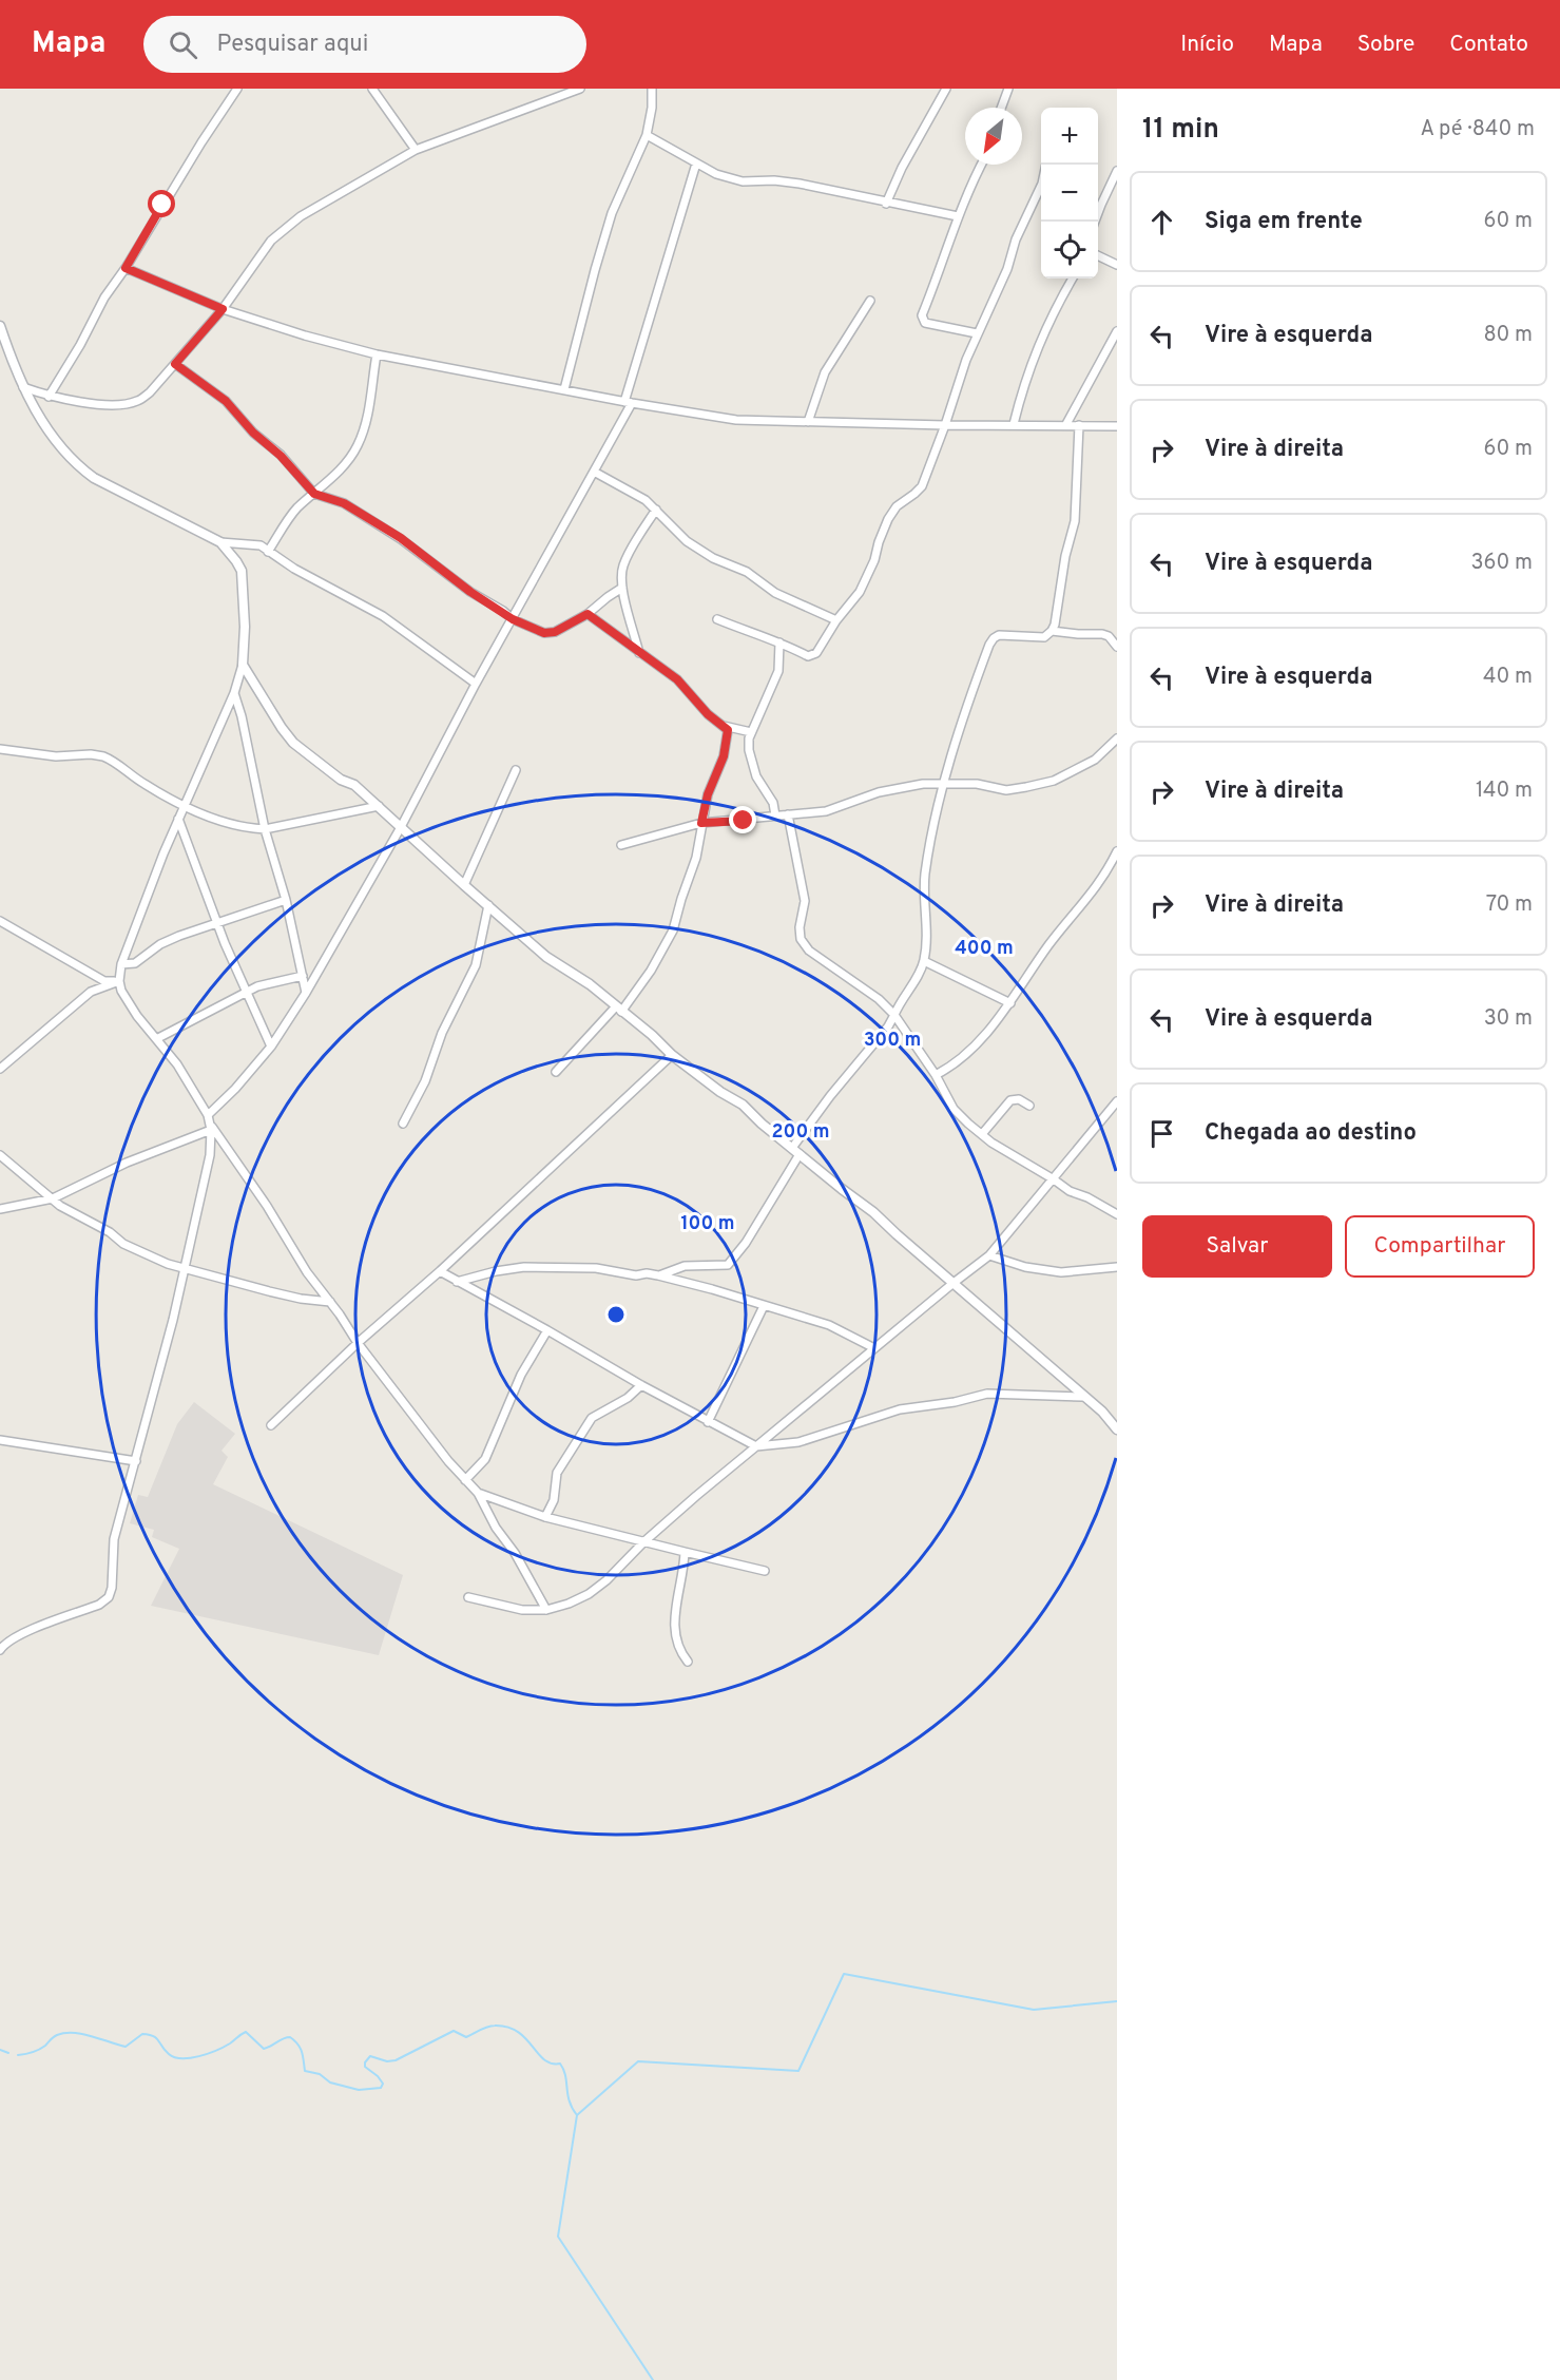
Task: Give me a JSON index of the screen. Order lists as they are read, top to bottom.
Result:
{
  "north": "bottom left",
  "page": {
    "header": "Mapa",
    "search": "Pesquisar aqui",
    "nav": [
      "Início",
      "Mapa",
      "Sobre",
      "Contato"
    ],
    "heading": ["11 min", "A pé · 840 m"],
    "map_buttons": ["+", "−"],
    "list": [
      ["Siga em frente", "60 m"],
      ["Vire à esquerda", "80 m"],
      ["Vire à direita", "60 m"],
      ["Vire à esquerda", "360 m"],
      ["Vire à esquerda", "40 m"],
      ["Vire à direita", "140 m"],
      ["Vire à direita", "70 m"],
      ["Vire à esquerda", "30 m"],
      "Chegada ao destino"
    ],
    "buttons": ["Salvar", "Compartilhar"]
  },
  "rings": [
    "400 m",
    "300 m",
    "200 m",
    "100 m"
  ]
}
